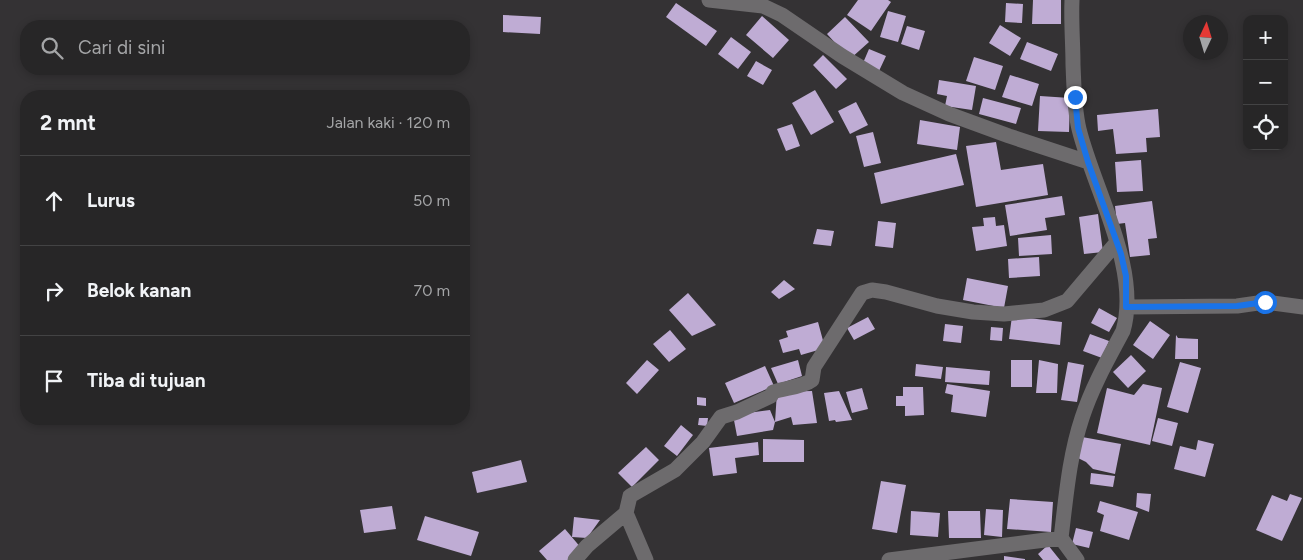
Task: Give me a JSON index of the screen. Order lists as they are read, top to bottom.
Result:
{
  "north": "top",
  "page": {
    "map_buttons": ["+", "−"],
    "search": "Cari di sini",
    "heading": ["2 mnt", "Jalan kaki · 120 m"],
    "list": [
      ["Lurus", "50 m"],
      ["Belok kanan", "70 m"],
      "Tiba di tujuan"
    ]
  }
}
